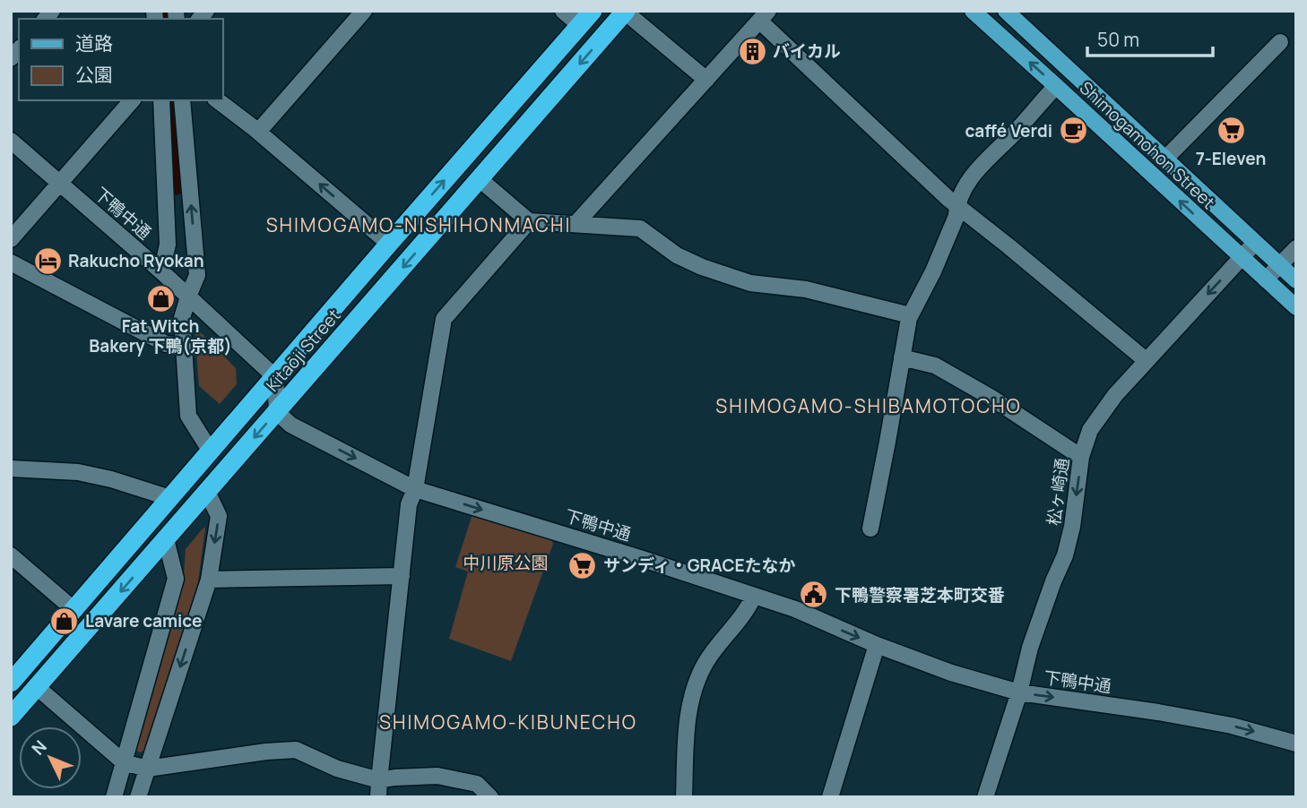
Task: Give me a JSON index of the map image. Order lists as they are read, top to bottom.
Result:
{
  "streets": {
    "highway": ["Kitaōji Street"],
    "main road": ["Shimogamohon Street"],
    "street": ["下鴨中通", "松ヶ崎通"]
  },
  "crossings": [
    ["Shimogamohon Street", "松ヶ崎通"],
    ["下鴨中通", "Kitaōji Street"],
    ["下鴨中通", "松ヶ崎通"]
  ],
  "one_way": ["下鴨中通", "松ヶ崎通"],
  "districts": ["SHIMOGAMO-NISHIHONMACHI", "SHIMOGAMO-SHIBAMOTOCHO", "SHIMOGAMO-KIBUNECHO"],
  "parks": ["中川原公園"],
  "places": {
    "building": ["バイカル"],
    "cafe": ["caffé Verdi"],
    "supermarket": ["7-Eleven", "サンディ・GRACEたなか"],
    "hotel": ["Rakucho Ryokan"],
    "shop": ["Fat Witch Bakery 下鴨(京都)", "Lavare camice"],
    "public building": ["下鴨警察署芝本町交番"]
  },
  "legend": ["道路", "公園"],
  "scale_bar": "50 m",
  "north": "top left"
}
